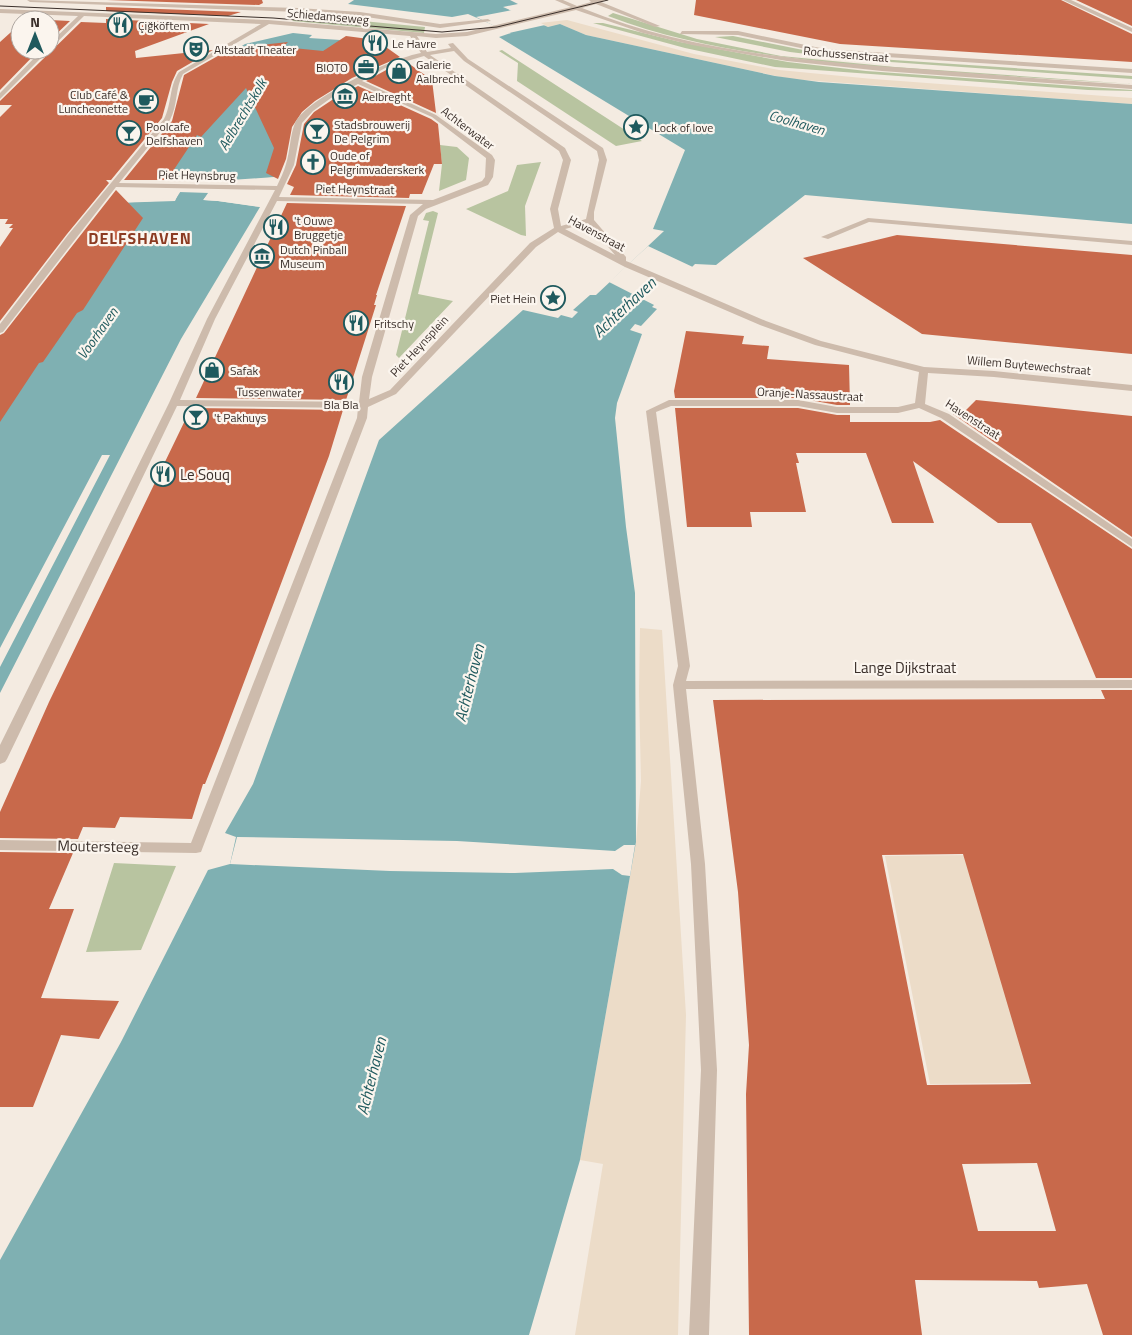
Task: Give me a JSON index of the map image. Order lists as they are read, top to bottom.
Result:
{
  "streets": {
    "street": [
      "Schiedamseweg",
      "Rochussenstraat",
      "Achterwater",
      "Piet Heynsbrug",
      "Piet Heynstraat",
      "Havenstraat",
      "Piet Heynsplein",
      "Willem Buytewechstraat",
      "Tussenwater",
      "Oranje-Nassaustraat",
      "Lange Dijkstraat",
      "Moutersteeg"
    ]
  },
  "crossings": [
    ["Schiedamseweg", "Rochussenstraat"],
    ["Schiedamseweg", "Havenstraat"],
    ["Achterwater", "Piet Heynstraat"],
    ["Achterwater", "Piet Heynsplein"],
    ["Piet Heynstraat", "Piet Heynsplein"],
    ["Havenstraat", "Piet Heynsplein"],
    ["Havenstraat", "Oranje-Nassaustraat"],
    ["Piet Heynsplein", "Tussenwater"],
    ["Piet Heynsplein", "Moutersteeg"],
    ["Tussenwater", "Moutersteeg"],
    ["Oranje-Nassaustraat", "Lange Dijkstraat"]
  ],
  "districts": ["DELFSHAVEN"],
  "water": [
    "Aelbrechtskolk",
    "Coolhaven",
    "Achterhaven",
    "Voorhaven"
  ],
  "places": {
    "restaurant": [
      "Çiğköftem",
      "Le Havre",
      "'t Ouwe Bruggetje",
      "Fritschy",
      "Bla Bla",
      "Le Souq"
    ],
    "theatre": ["Altstadt Theater"],
    "office": ["BIOTO"],
    "shop": ["Galerie Aalbrecht", "Safak"],
    "museum": ["Aelbreght", "Dutch Pinball Museum"],
    "cafe": ["Club Café & Luncheonette"],
    "place": ["Lock of love", "Piet Hein"],
    "bar": ["Stadsbrouwerij De Pelgrim", "Poolcafe Delfshaven", "'t Pakhuys"],
    "church": ["Oude of Pelgrimvaderskerk"]
  },
  "north": "top"
}
